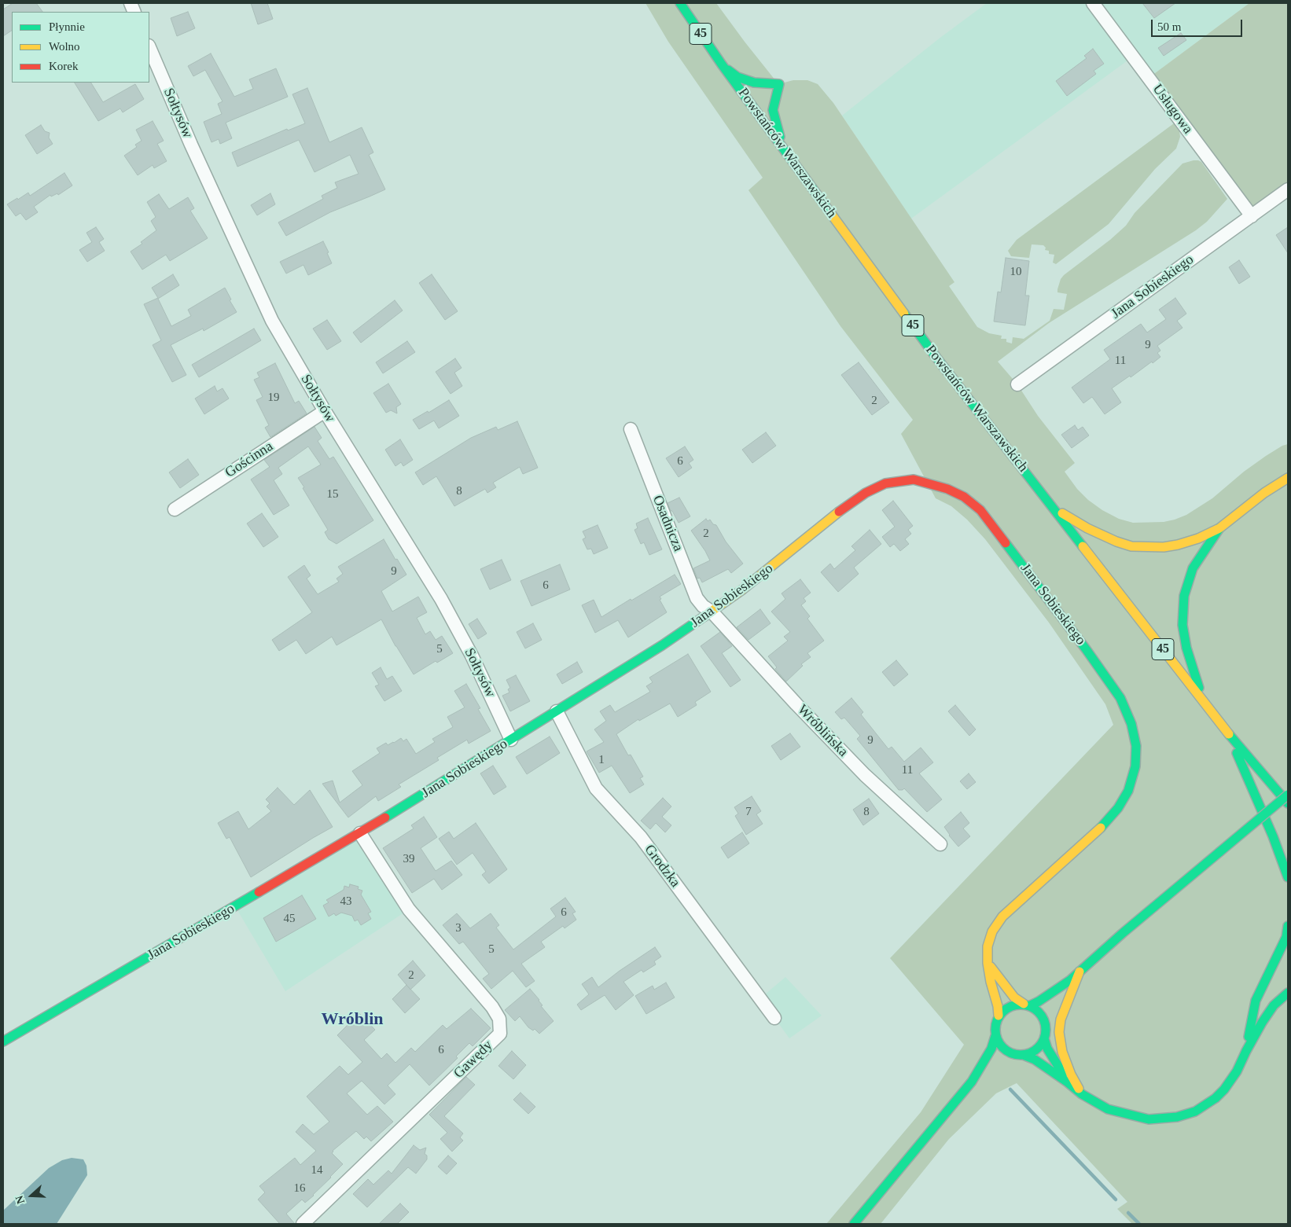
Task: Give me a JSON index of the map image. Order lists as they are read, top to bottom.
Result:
{
  "streets": {
    "main road": ["45", "Powstańców Warszawskich", "Jana Sobieskiego"],
    "street": [
      "Usługowa",
      "Sołtysów",
      "Gościnna",
      "Osadnicza",
      "Wróblińska",
      "Grodzka",
      "Gawędy"
    ]
  },
  "crossings": [
    ["Usługowa", "Jana Sobieskiego"],
    ["Sołtysów", "Jana Sobieskiego"],
    ["Sołtysów", "Gościnna"],
    ["Jana Sobieskiego", "Osadnicza"],
    ["Jana Sobieskiego", "Wróblińska"],
    ["Jana Sobieskiego", "Grodzka"],
    ["Jana Sobieskiego", "Gawędy"],
    ["Osadnicza", "Wróblińska"]
  ],
  "districts": ["Wróblin"],
  "house_numbers": [
    "10",
    "9",
    "11",
    "19",
    "2",
    "6",
    "8",
    "15",
    "2",
    "9",
    "6",
    "5",
    "9",
    "1",
    "11",
    "7",
    "8",
    "39",
    "43",
    "6",
    "45",
    "3",
    "5",
    "2",
    "6",
    "14",
    "16"
  ],
  "legend": ["Płynnie", "Wolno", "Korek"],
  "scale_bar": "50 m",
  "north": "left"
}
